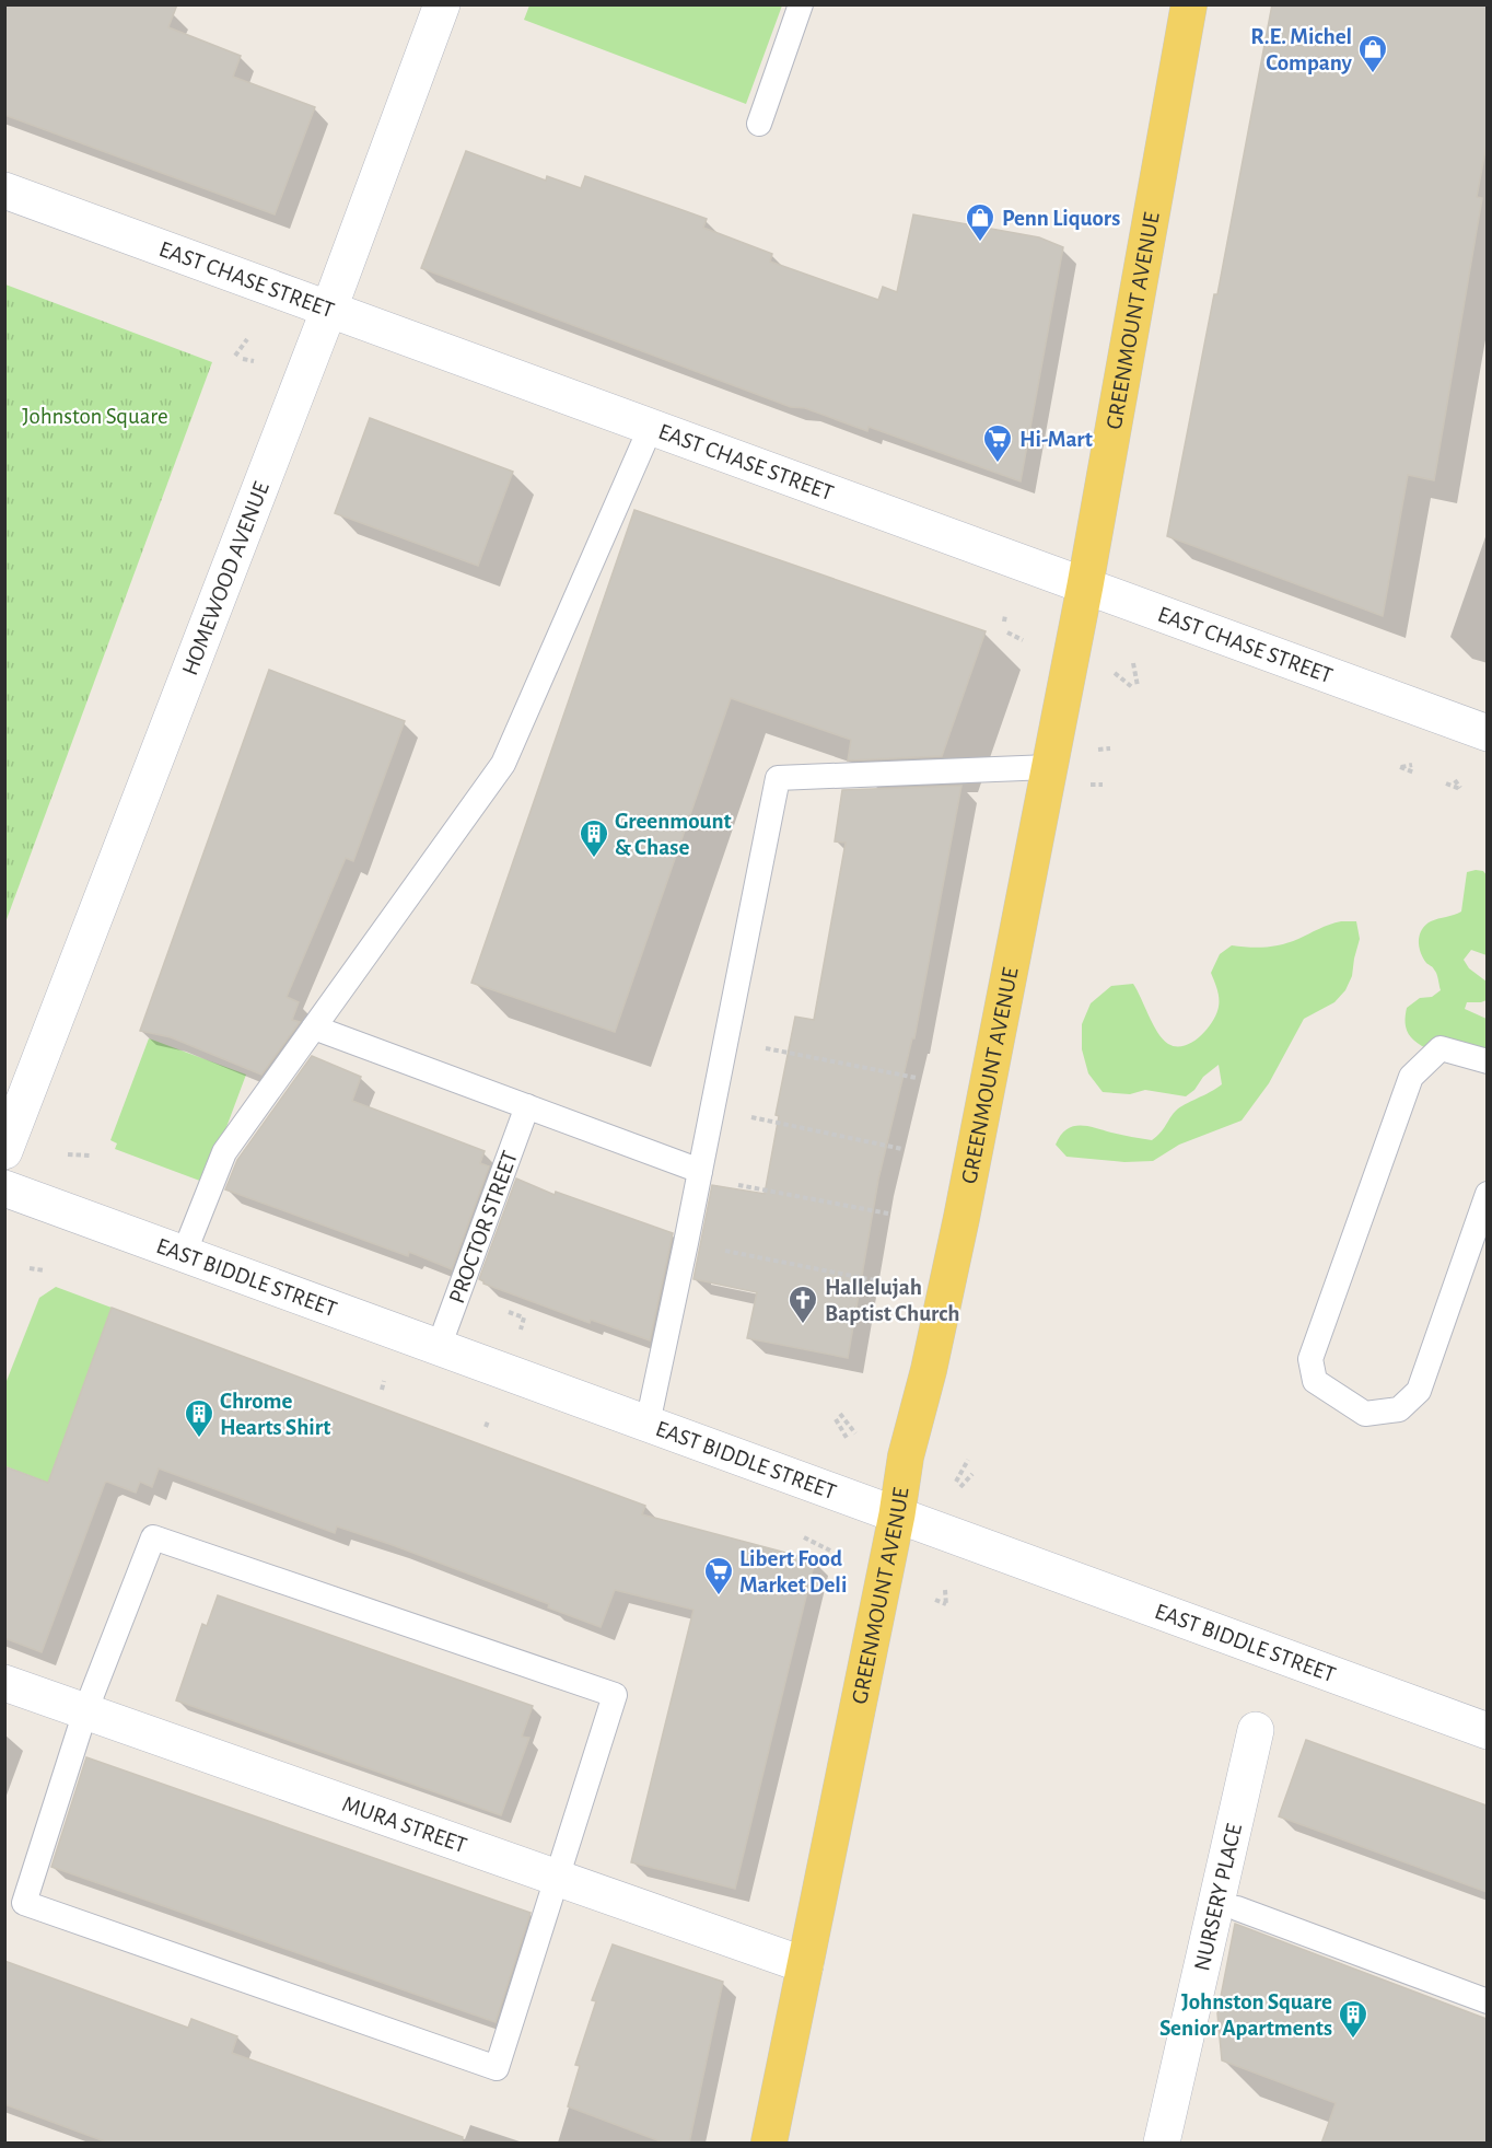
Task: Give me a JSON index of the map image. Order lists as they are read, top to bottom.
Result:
{
  "streets": {
    "main road": ["GREENMOUNT AVENUE"],
    "street": [
      "EAST CHASE STREET",
      "HOMEWOOD AVENUE",
      "EAST BIDDLE STREET",
      "MURA STREET",
      "NURSERY PLACE"
    ],
    "lane": ["PROCTOR STREET"]
  },
  "crossings": [
    ["EAST CHASE STREET", "GREENMOUNT AVENUE"],
    ["EAST CHASE STREET", "HOMEWOOD AVENUE"],
    ["GREENMOUNT AVENUE", "EAST BIDDLE STREET"],
    ["GREENMOUNT AVENUE", "MURA STREET"],
    ["PROCTOR STREET", "EAST BIDDLE STREET"]
  ],
  "parks": ["Johnston Square"],
  "places": {
    "shop": ["R.E. Michel Company", "Penn Liquors"],
    "supermarket": ["Hi-Mart", "Libert Food Market Deli"],
    "building": ["Greenmount & Chase", "Chrome Hearts Shirt", "Johnston Square Senior Apartments"],
    "church": ["Hallelujah Baptist Church"]
  }
}
